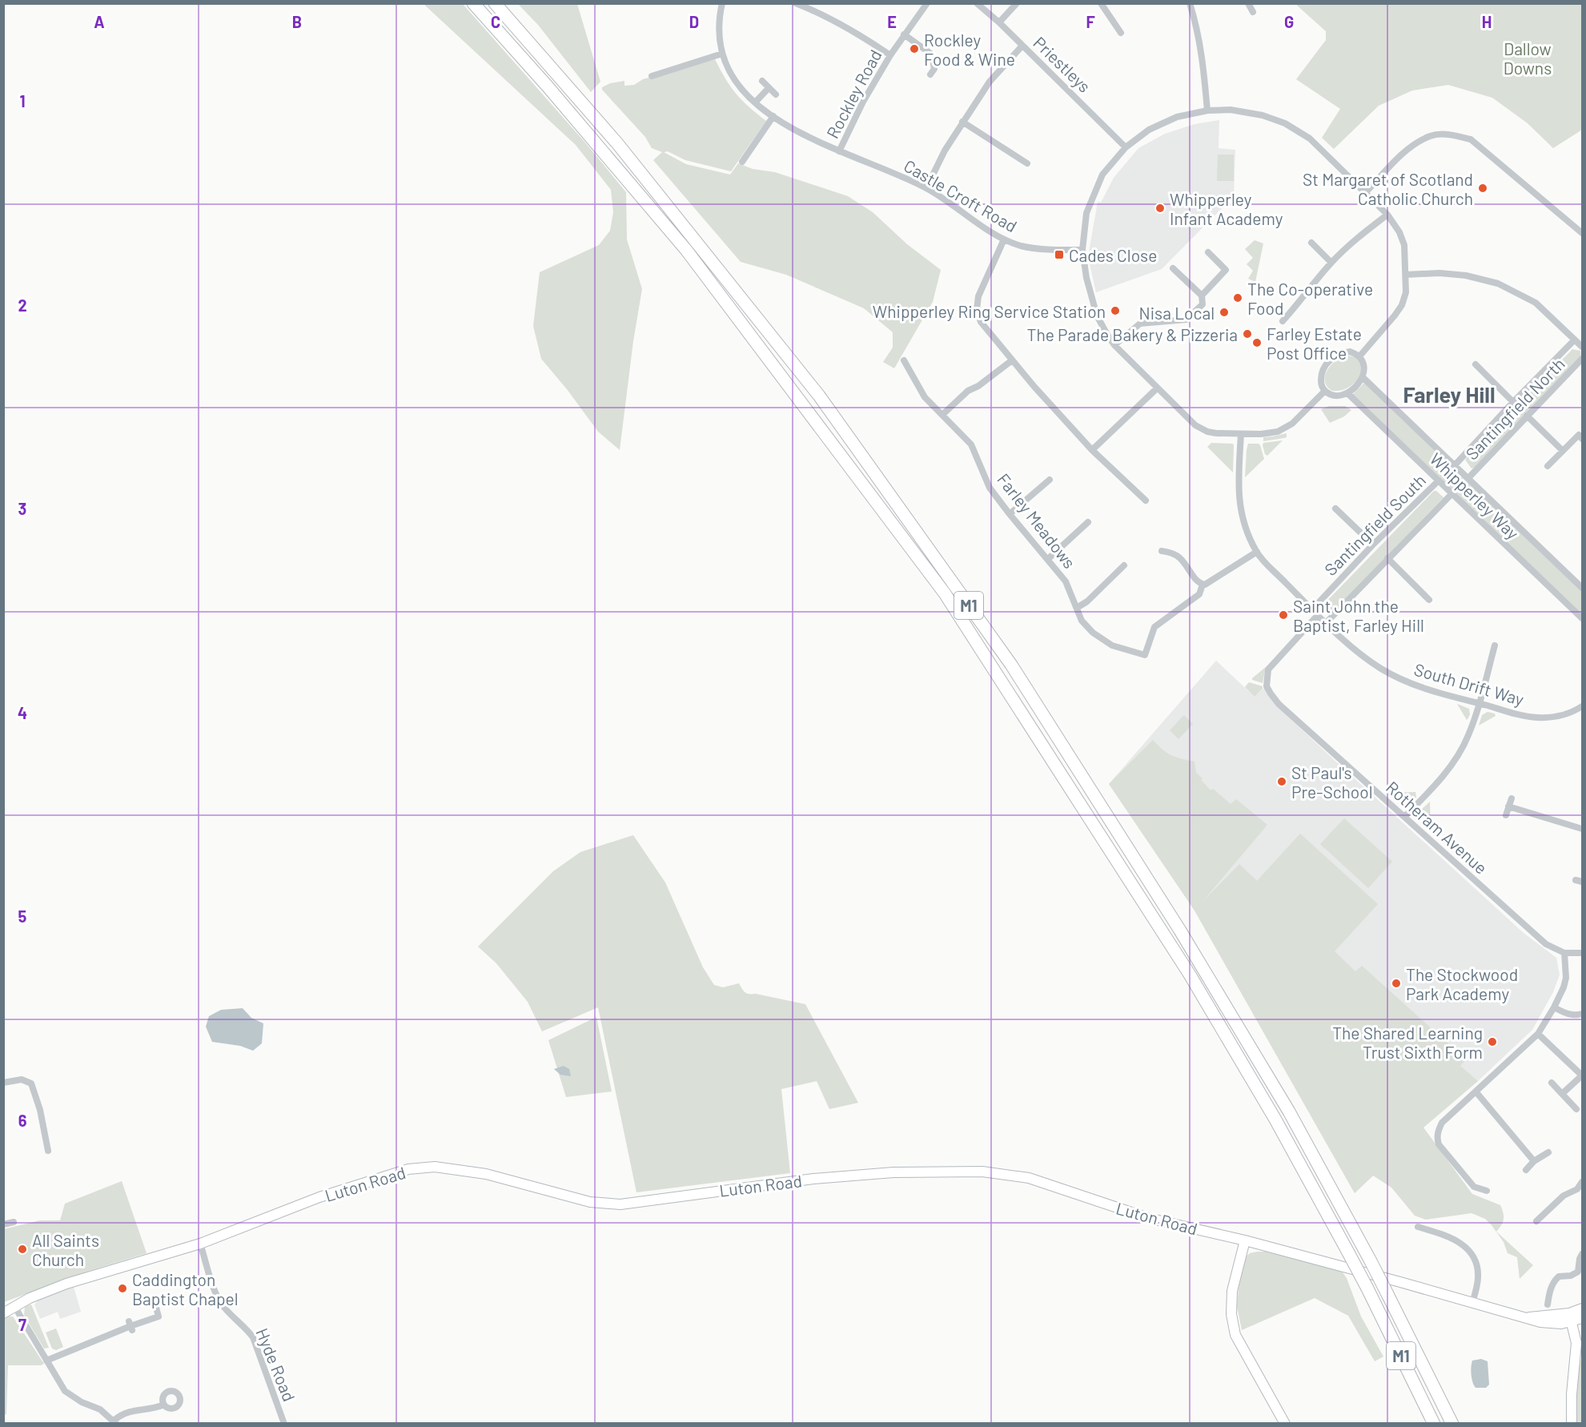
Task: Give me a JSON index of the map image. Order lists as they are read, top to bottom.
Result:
{
  "streets": {
    "highway": ["M1"],
    "street": [
      "Priestleys",
      "Rockley Road",
      "Castle Croft Road",
      "Santingfield North",
      "Whipperley Way",
      "Farley Meadows",
      "Santingfield South",
      "South Drift Way",
      "Rotheram Avenue",
      "Luton Road",
      "Hyde Road"
    ]
  },
  "crossings": [
    ["Rockley Road", "Castle Croft Road"],
    ["Santingfield North", "Whipperley Way"],
    ["Whipperley Way", "Santingfield South"],
    ["Santingfield South", "South Drift Way"],
    ["South Drift Way", "Rotheram Avenue"],
    ["Luton Road", "Hyde Road"]
  ],
  "districts": ["Farley Hill"],
  "parks": ["Dallow Downs"],
  "places": {
    "other": [
      "Rockley Food & Wine",
      "St Margaret of Scotland Catholic Church",
      "Whipperley Infant Academy",
      "The Co-operative Food",
      "Whipperley Ring Service Station",
      "Nisa Local",
      "The Parade Bakery & Pizzeria",
      "Farley Estate Post Office",
      "Saint John the Baptist, Farley Hill",
      "St Paul's Pre-School",
      "The Stockwood Park Academy",
      "The Shared Learning Trust Sixth Form",
      "All Saints Church",
      "Caddington Baptist Chapel"
    ],
    "transit": ["Cades Close"]
  },
  "grid": {
    "columns": [
      "A",
      "B",
      "C",
      "D",
      "E",
      "F",
      "G",
      "H"
    ],
    "rows": [
      "1",
      "2",
      "3",
      "4",
      "5",
      "6",
      "7"
    ]
  }
}
